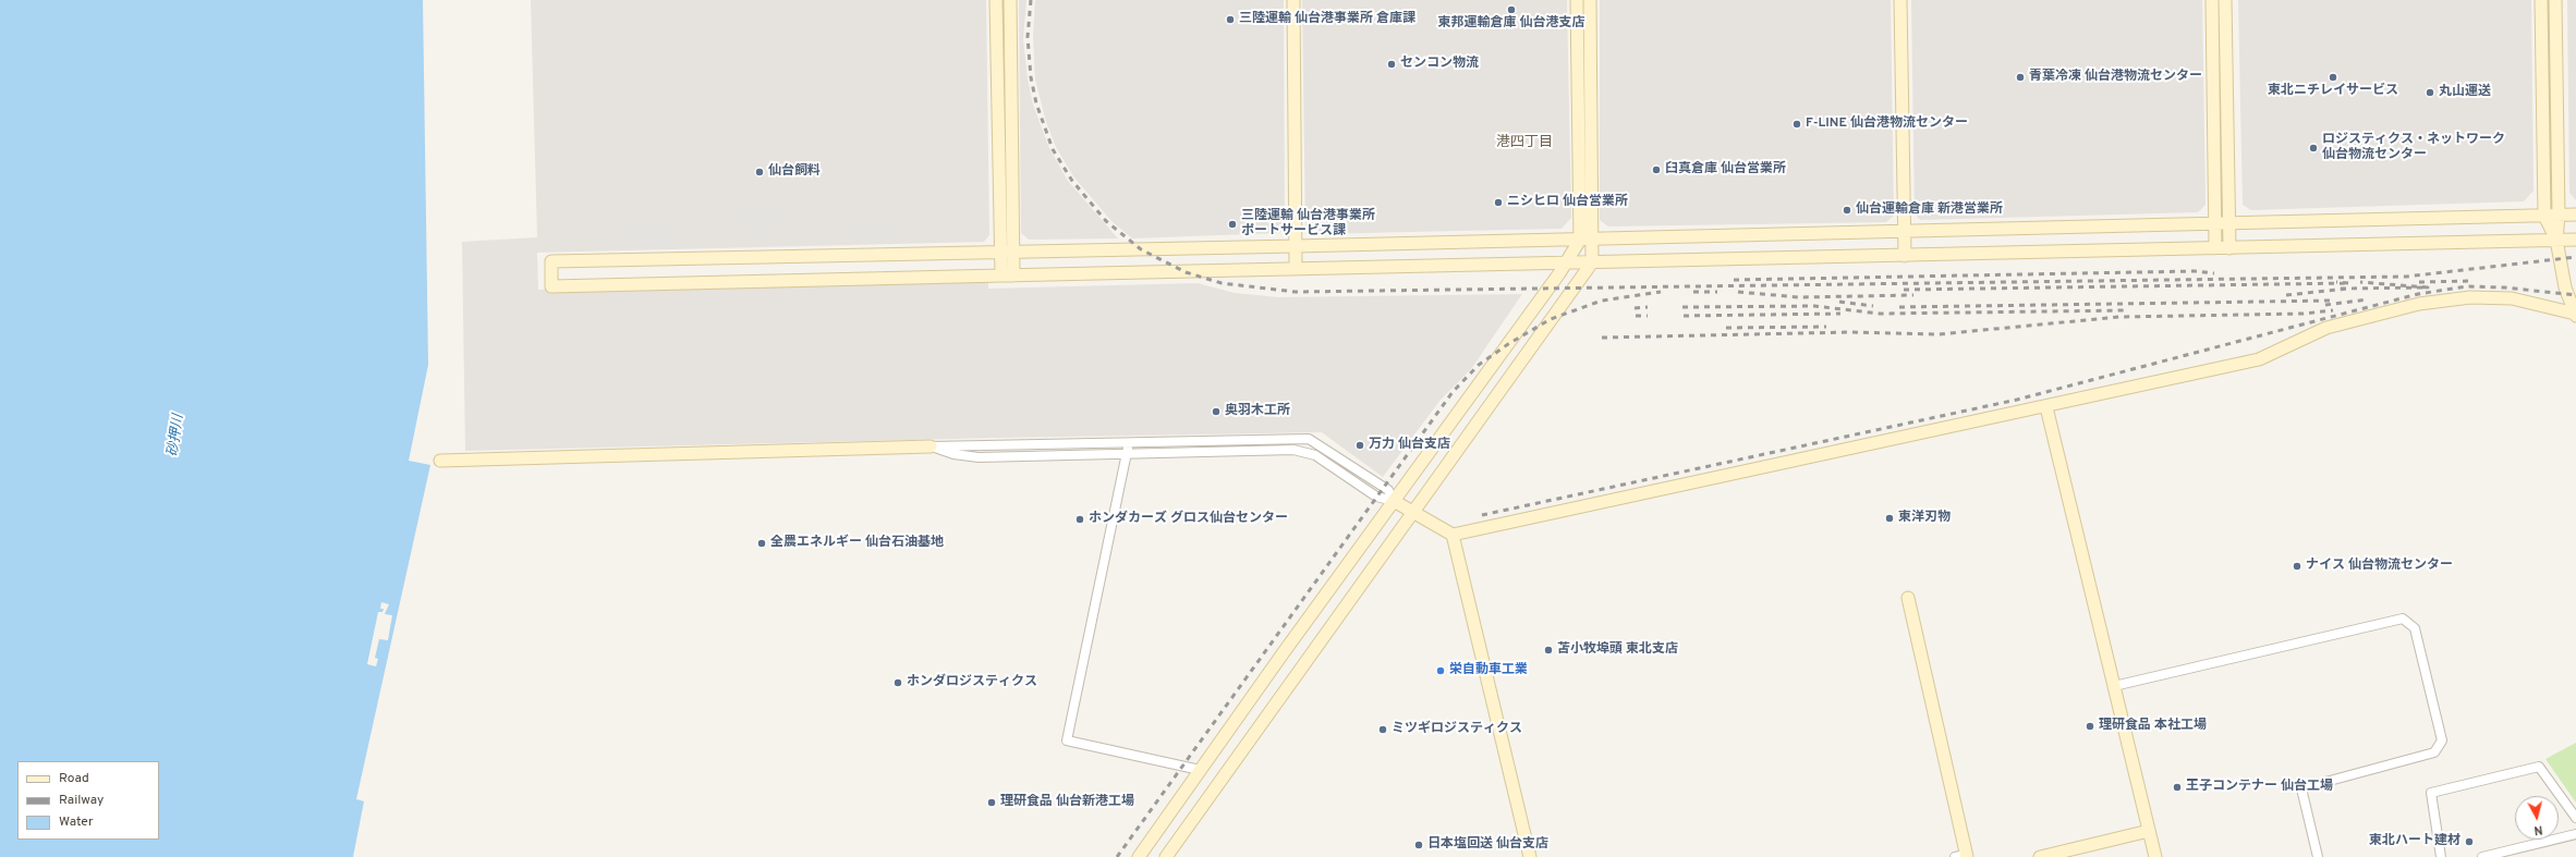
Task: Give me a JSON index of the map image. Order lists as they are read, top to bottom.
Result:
{
  "districts": ["港四丁目"],
  "water": ["砂押川"],
  "places": [
    "東邦運輸倉庫 仙台港支店",
    "三陸運輸 仙台港事業所 倉庫課",
    "センコン物流",
    "青葉冷凍 仙台港物流センター",
    "東北ニチレイサービス",
    "丸山運送",
    "F-LINE 仙台港物流センター",
    "ロジスティクス・ネットワーク 仙台物流センター",
    "臼真倉庫 仙台営業所",
    "仙台飼料",
    "ニシヒロ 仙台営業所",
    "仙台運輸倉庫 新港営業所",
    "三陸運輸 仙台港事業所 ポートサービス課",
    "奥羽木工所",
    "万力 仙台支店",
    "東洋刃物",
    "ホンダカーズ グロス仙台センター",
    "全農エネルギー 仙台石油基地",
    "ナイス 仙台物流センター",
    "苫小牧埠頭 東北支店",
    "栄自動車工業",
    "ホンダロジスティクス",
    "理研食品 本社工場",
    "ミツギロジスティクス",
    "王子コンテナー 仙台工場",
    "理研食品 仙台新港工場",
    "東北ハート建材",
    "日本塩回送 仙台支店"
  ],
  "legend": ["Road", "Railway", "Water"],
  "north": "bottom"
}
